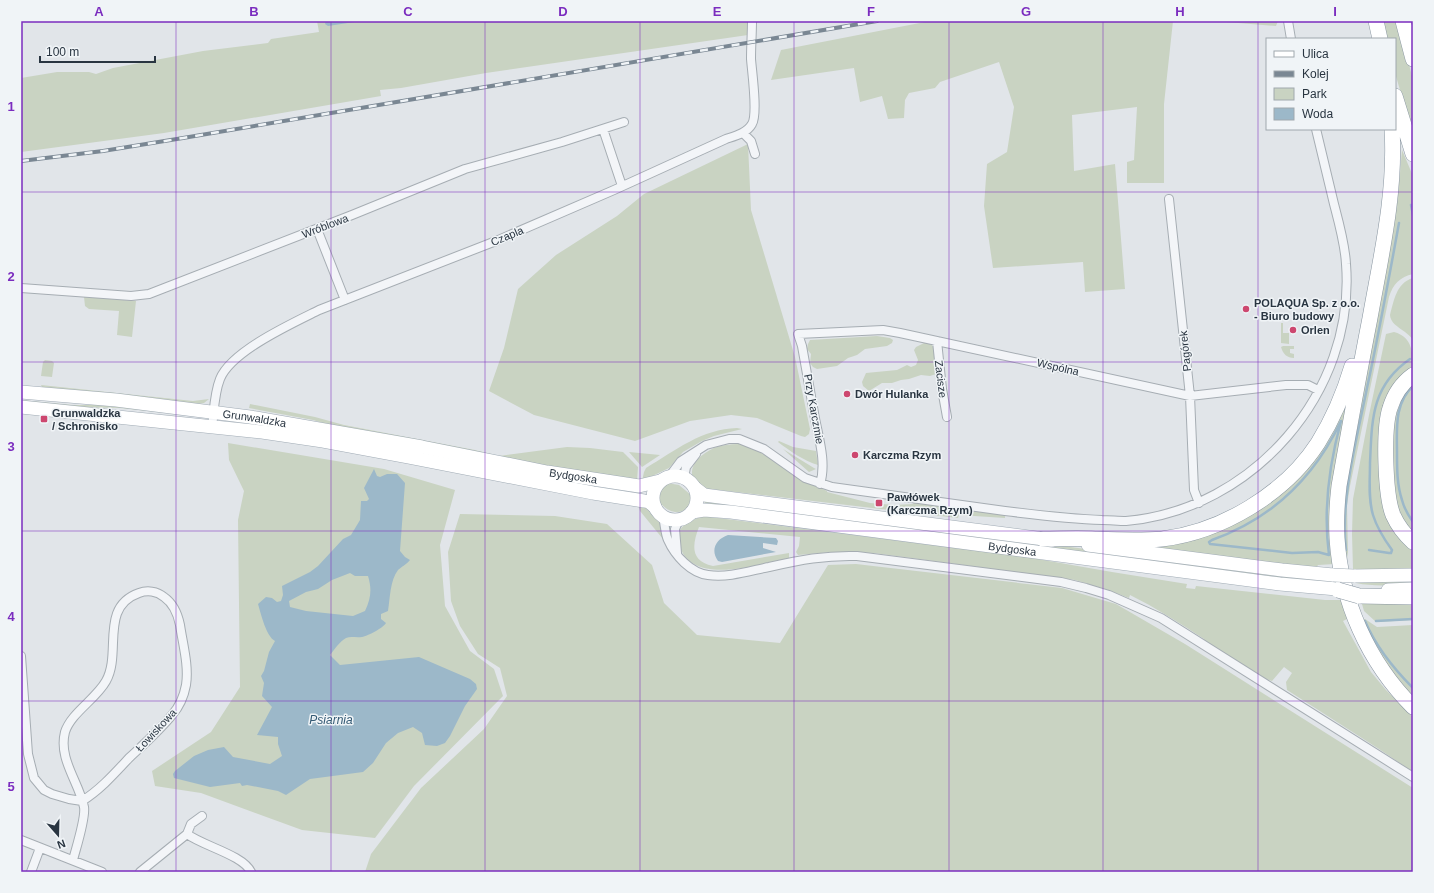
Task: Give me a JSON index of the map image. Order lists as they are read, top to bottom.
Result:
{
  "streets": {
    "main road": ["Grunwaldzka", "Bydgoska"],
    "street": [
      "Wróblowa",
      "Czapla",
      "Pagórek",
      "Wspólna",
      "Zacisze",
      "Przy Karczmie",
      "Łowiskowa"
    ]
  },
  "crossings": [
    ["Czapla", "Grunwaldzka"],
    ["Pagórek", "Wspólna"],
    ["Wspólna", "Zacisze"],
    ["Wspólna", "Przy Karczmie"],
    ["Grunwaldzka", "Bydgoska"]
  ],
  "water": ["Psiarnia"],
  "places": {
    "other": [
      "POLAQUA Sp. z o.o. - Biuro budowy",
      "Orlen",
      "Dwór Hulanka",
      "Karczma Rzym"
    ],
    "transit": ["Grunwaldzka / Schronisko", "Pawłówek (Karczma Rzym)"]
  },
  "legend": [
    "Ulica",
    "Kolej",
    "Park",
    "Woda"
  ],
  "scale_bar": "100 m",
  "north": "bottom",
  "grid": {
    "columns": [
      "A",
      "B",
      "C",
      "D",
      "E",
      "F",
      "G",
      "H",
      "I"
    ],
    "rows": [
      "1",
      "2",
      "3",
      "4",
      "5"
    ]
  }
}
